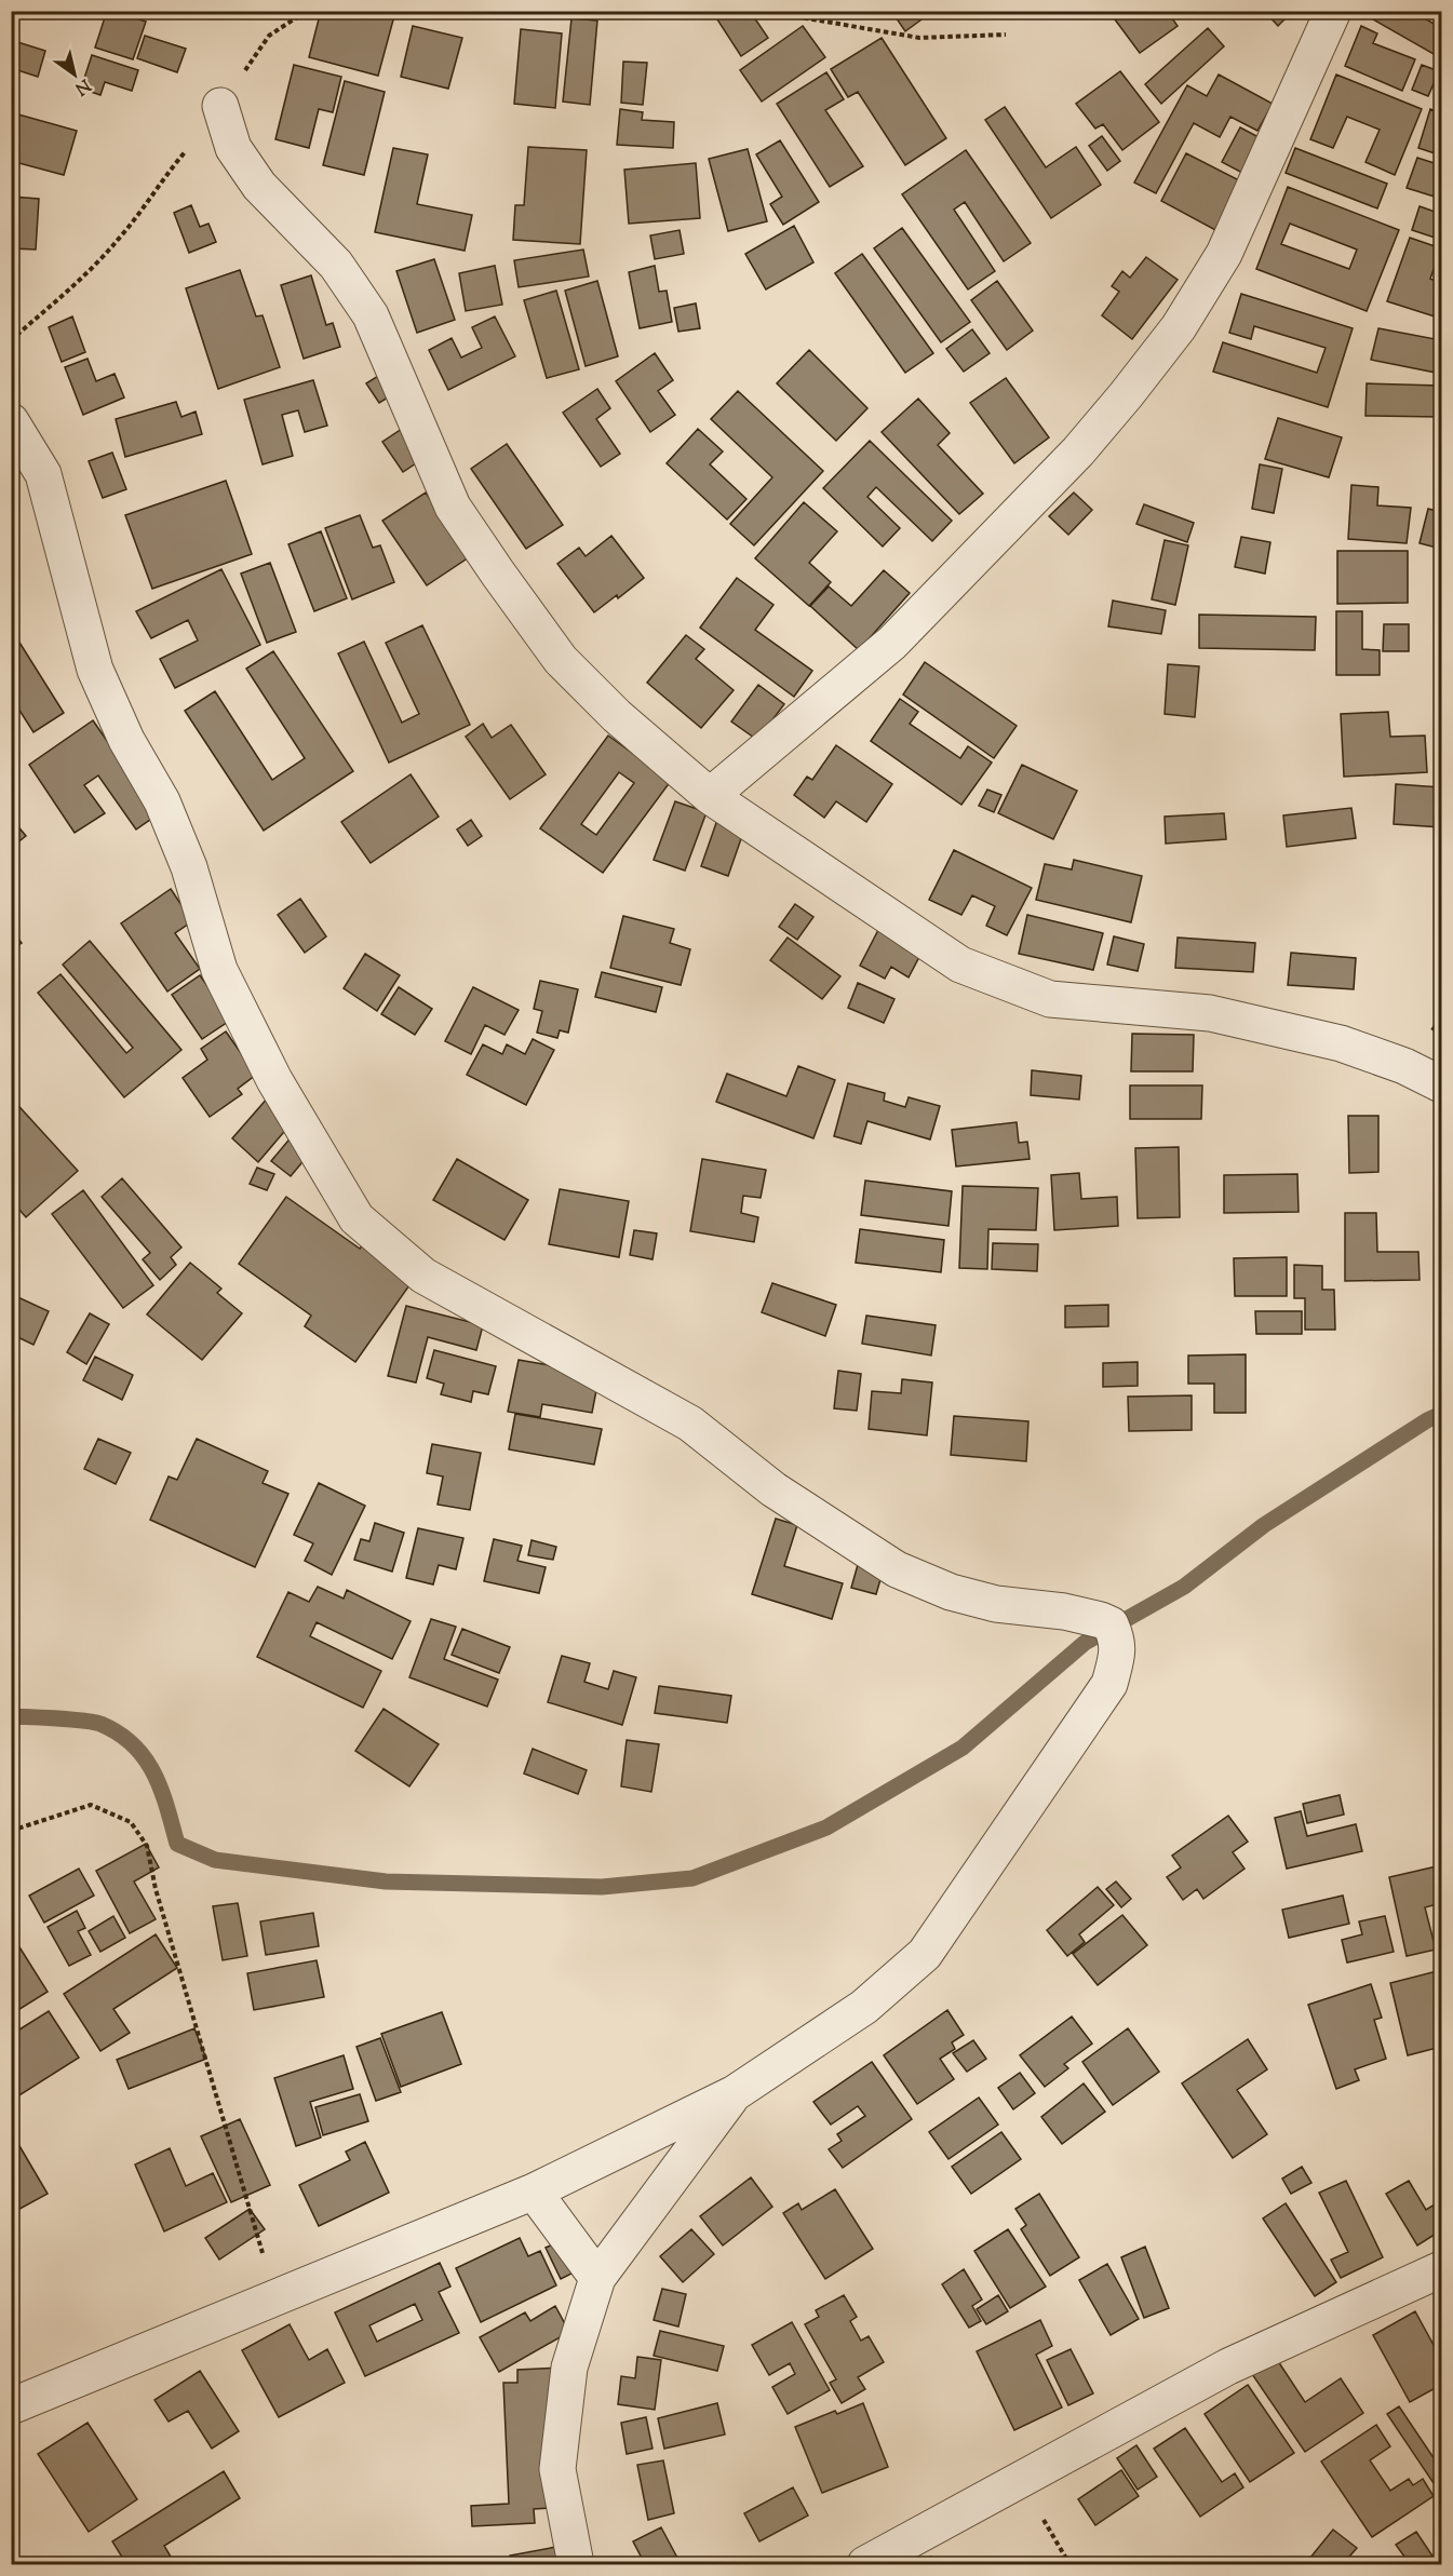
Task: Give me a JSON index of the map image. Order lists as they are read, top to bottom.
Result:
{
  "north": "bottom right"
}
